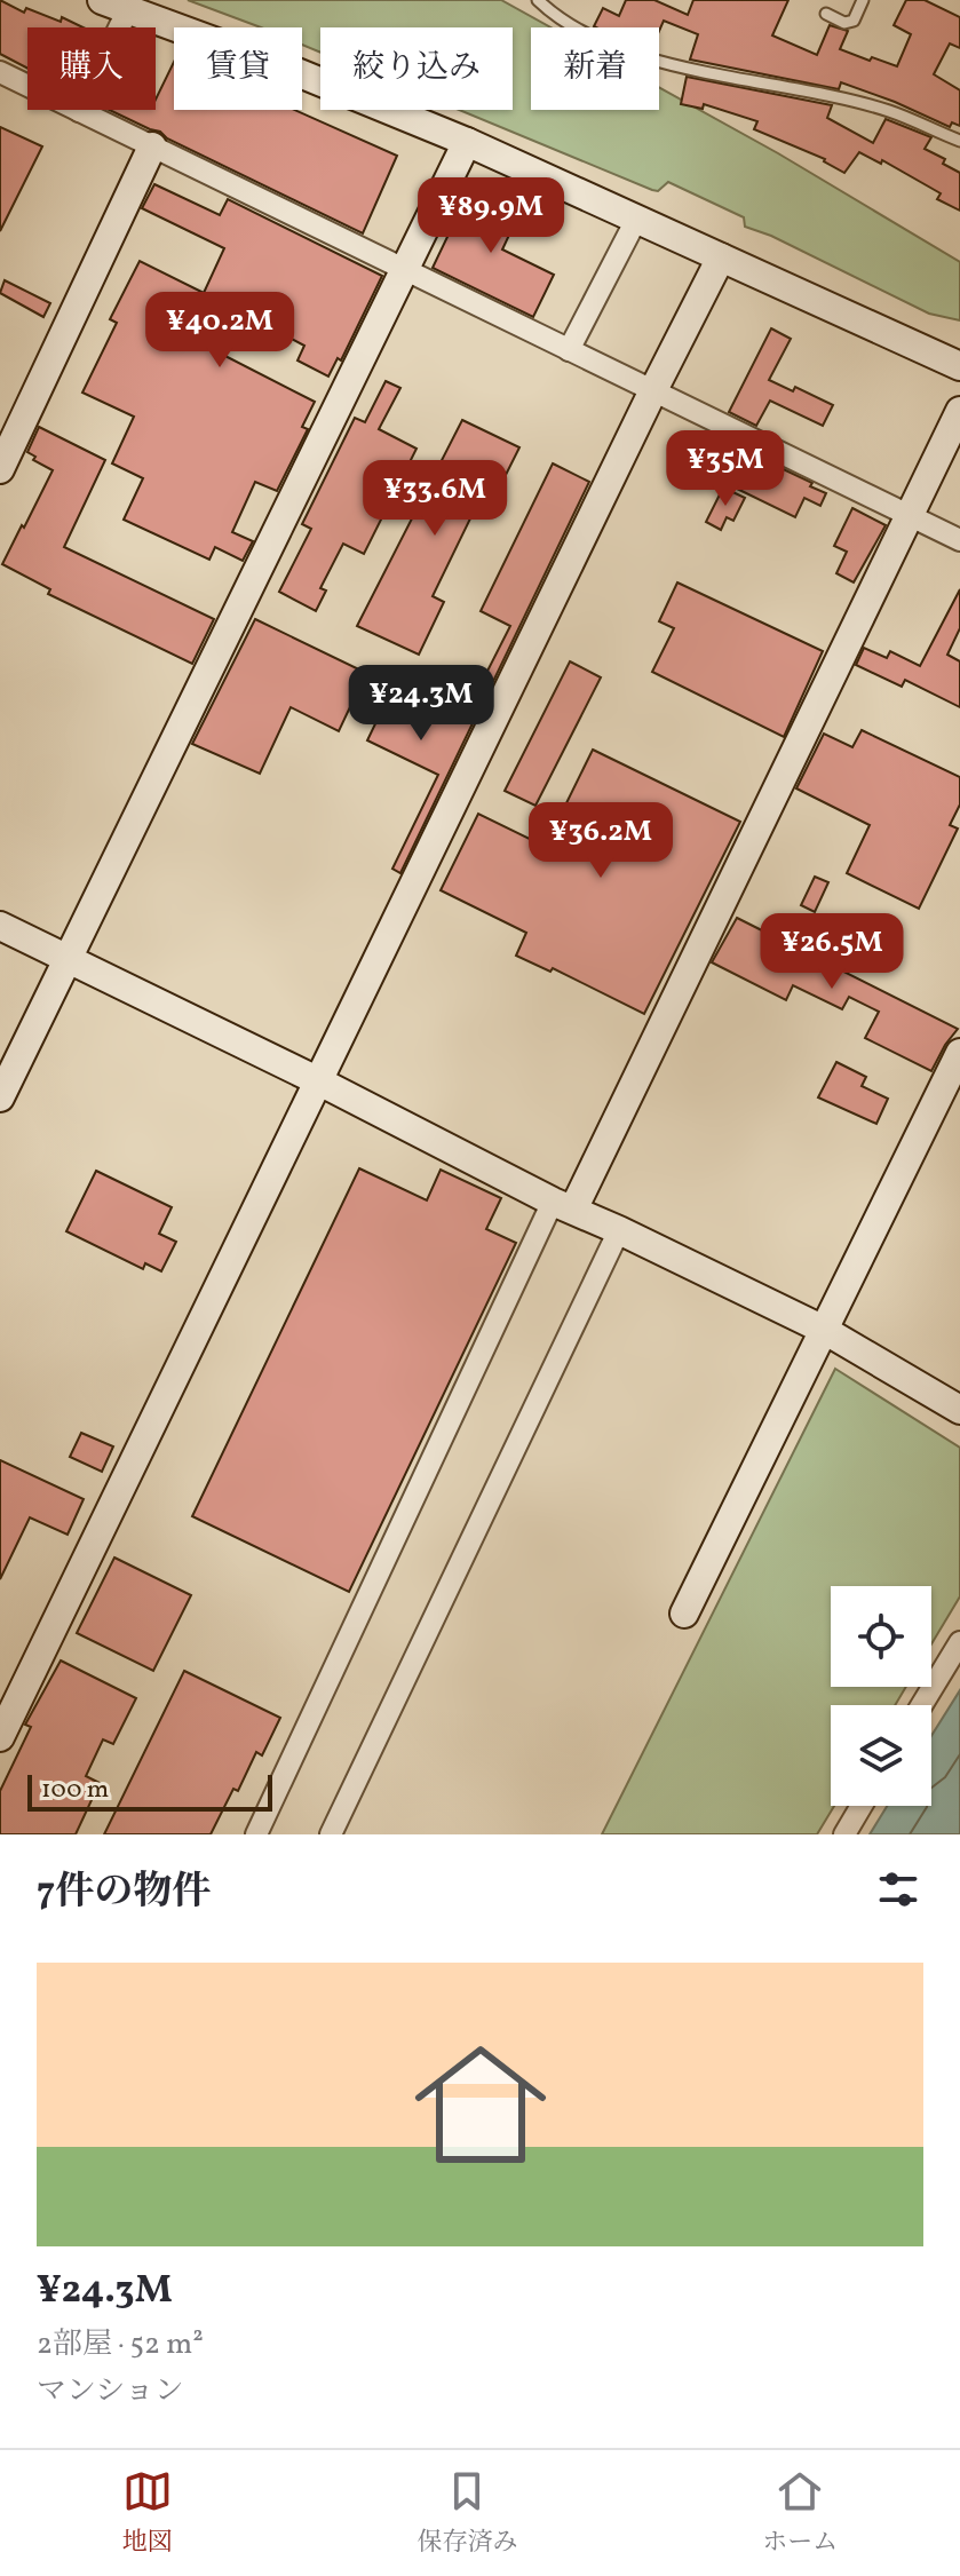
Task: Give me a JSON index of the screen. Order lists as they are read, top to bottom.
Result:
{
  "scale_bar": "100 m",
  "page": {
    "chip": [
      "購入",
      "賃貸",
      "絞り込み",
      "新着"
    ],
    "price": [
      "¥89.9M",
      "¥40.2M",
      "¥35M",
      "¥33.6M",
      "¥24.3M",
      "¥36.2M",
      "¥26.5M"
    ],
    "scale": "100 m",
    "heading": "7件の物件",
    "list": [
      {
        "name": "¥24.3M",
        "note": "2部屋 · 52 m² · マンション"
      }
    ],
    "tabs": ["地図", "保存済み", "ホーム"]
  }
}
